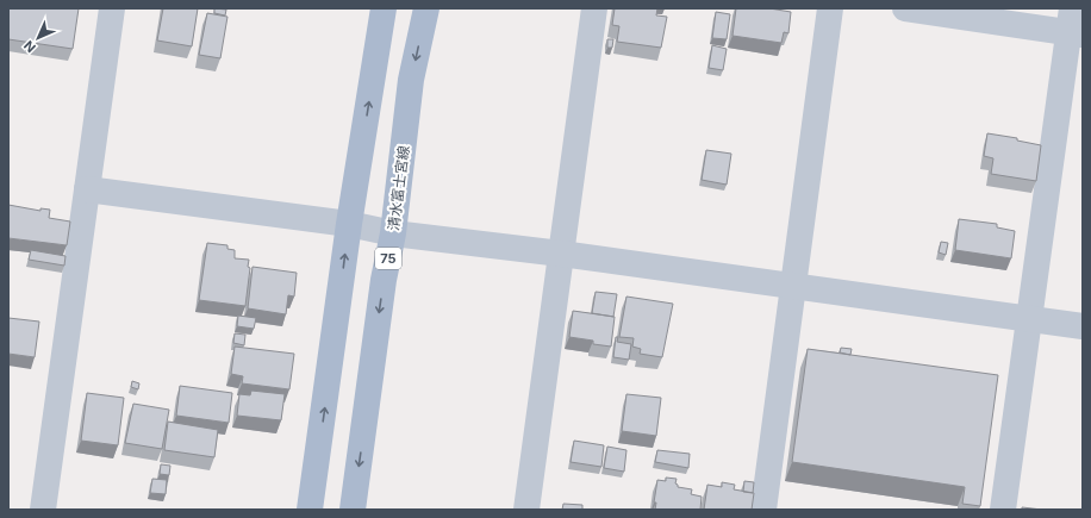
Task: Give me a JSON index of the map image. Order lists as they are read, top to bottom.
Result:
{
  "streets": {
    "main road": ["清水富士宮線", "75"]
  },
  "north": "bottom left"
}
